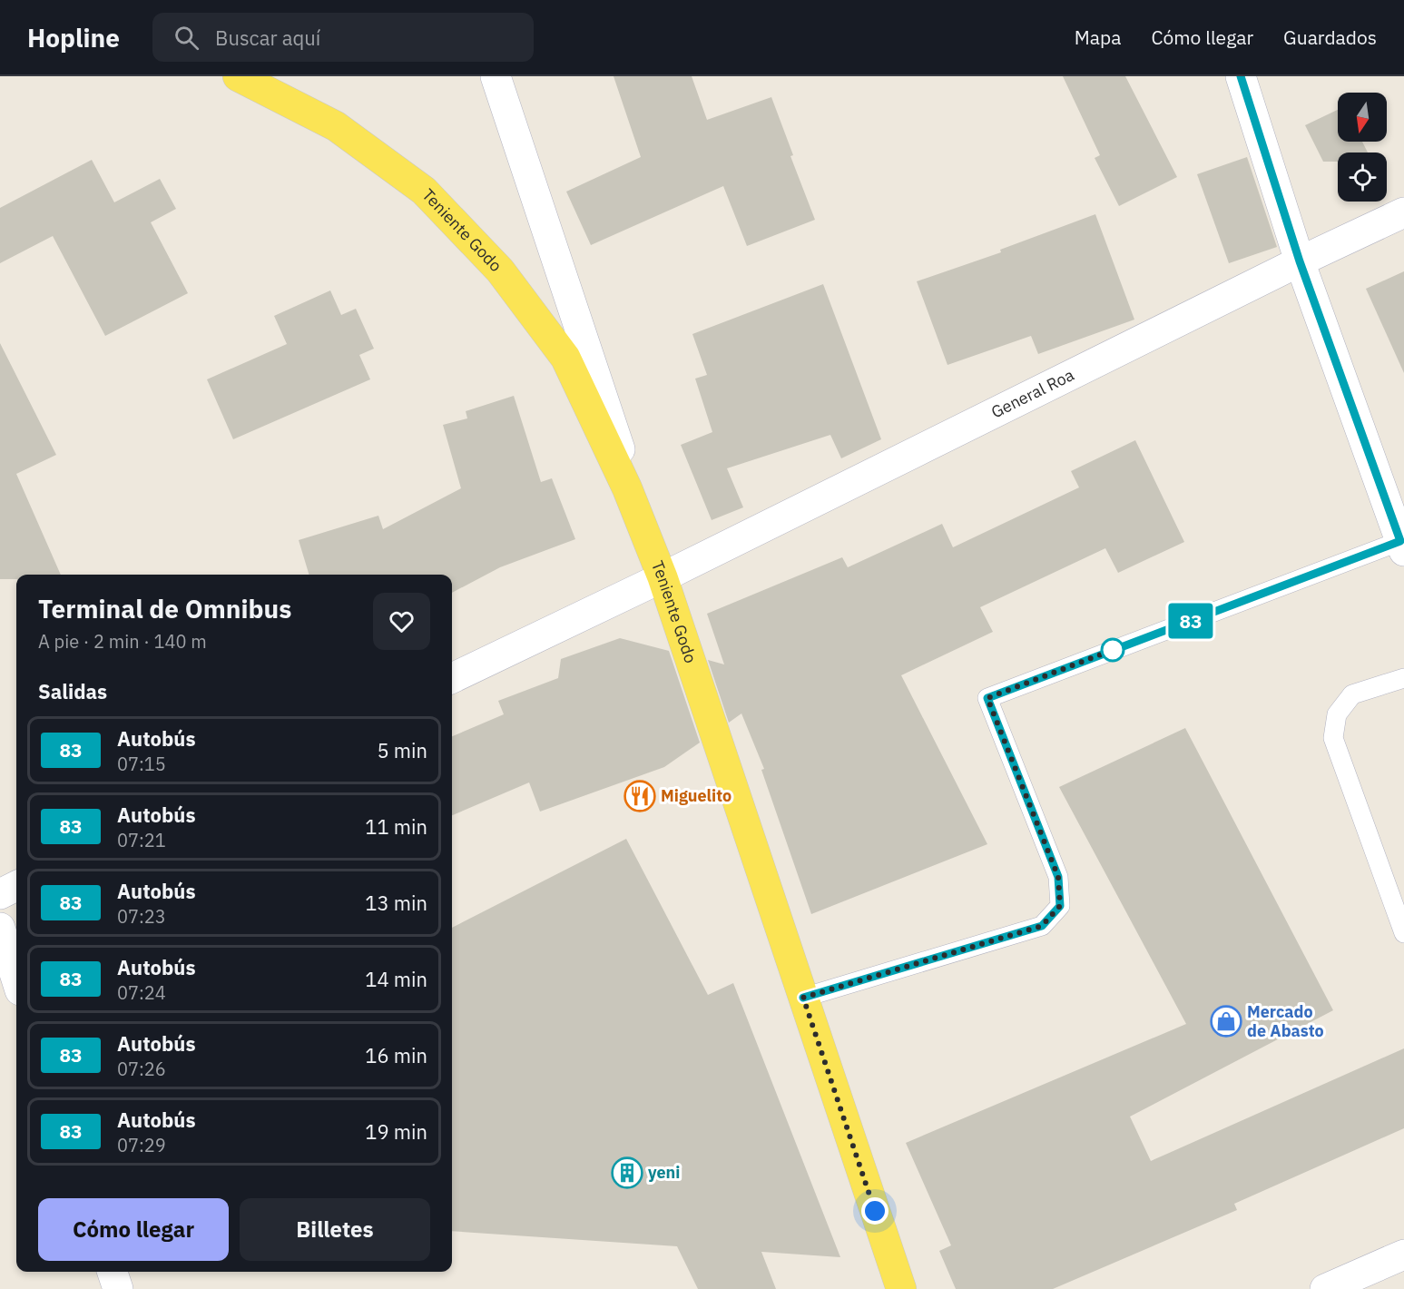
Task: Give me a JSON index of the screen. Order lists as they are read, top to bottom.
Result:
{
  "streets": {
    "main road": ["Teniente Godo"],
    "street": ["General Roa"]
  },
  "crossings": [
    ["Teniente Godo", "General Roa"]
  ],
  "places": {
    "restaurant": ["Miguelito"],
    "shop": ["Mercado de Abasto"],
    "building": ["yeni"]
  },
  "lines": ["bus line 83"],
  "north": "bottom",
  "page": {
    "header": "Hopline",
    "search": "Buscar aquí",
    "nav": ["Mapa", "Cómo llegar", "Guardados"],
    "on_map": "83",
    "heading": [
      ["Terminal de Omnibus", "A pie · 2 min · 140 m"],
      "Salidas"
    ],
    "list": [
      {
        "mark": "83",
        "name": "Autobús",
        "note": "07:15",
        "value": "5 min"
      },
      {
        "mark": "83",
        "name": "Autobús",
        "note": "07:21",
        "value": "11 min"
      },
      {
        "mark": "83",
        "name": "Autobús",
        "note": "07:23",
        "value": "13 min"
      },
      {
        "mark": "83",
        "name": "Autobús",
        "note": "07:24",
        "value": "14 min"
      },
      {
        "mark": "83",
        "name": "Autobús",
        "note": "07:26",
        "value": "16 min"
      },
      {
        "mark": "83",
        "name": "Autobús",
        "note": "07:29",
        "value": "19 min"
      }
    ],
    "buttons": ["Cómo llegar", "Billetes"]
  }
}
